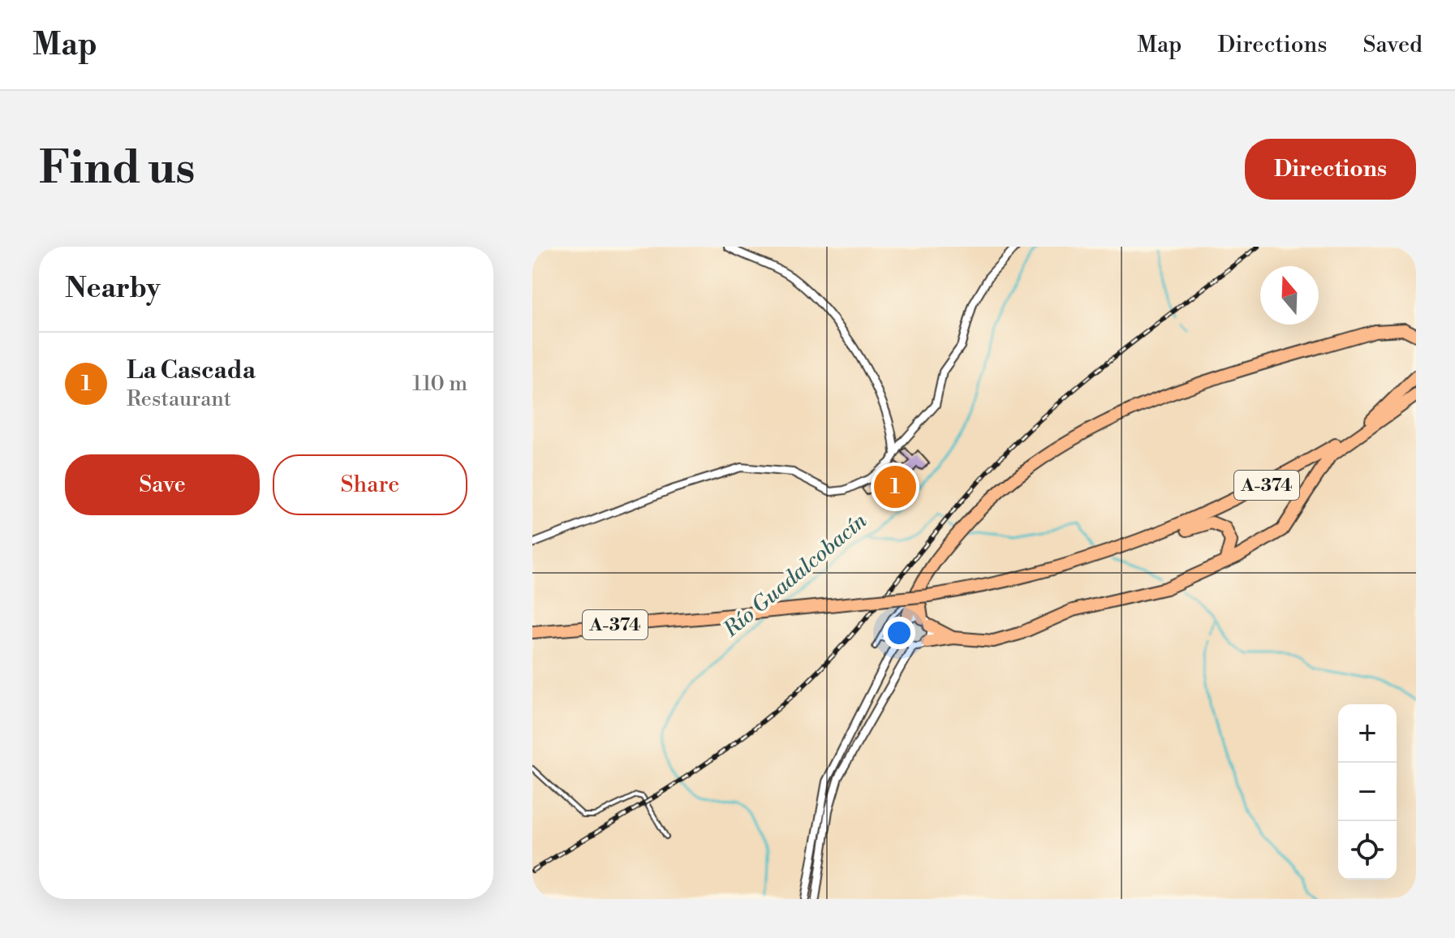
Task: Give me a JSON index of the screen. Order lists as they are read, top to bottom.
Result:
{
  "streets": {
    "main road": ["A-374"]
  },
  "water": ["Río Guadalcobacín"],
  "north": "top",
  "page": {
    "header": "Map",
    "nav": ["Map", "Directions", "Saved"],
    "buttons": [
      "Directions",
      ["Save", "Share"]
    ],
    "title": "Find us",
    "heading": "Nearby",
    "list": [
      {
        "mark": "1",
        "name": "La Cascada",
        "note": "Restaurant",
        "value": "110 m"
      }
    ],
    "pins": "1",
    "map_buttons": ["+", "−"]
  }
}
